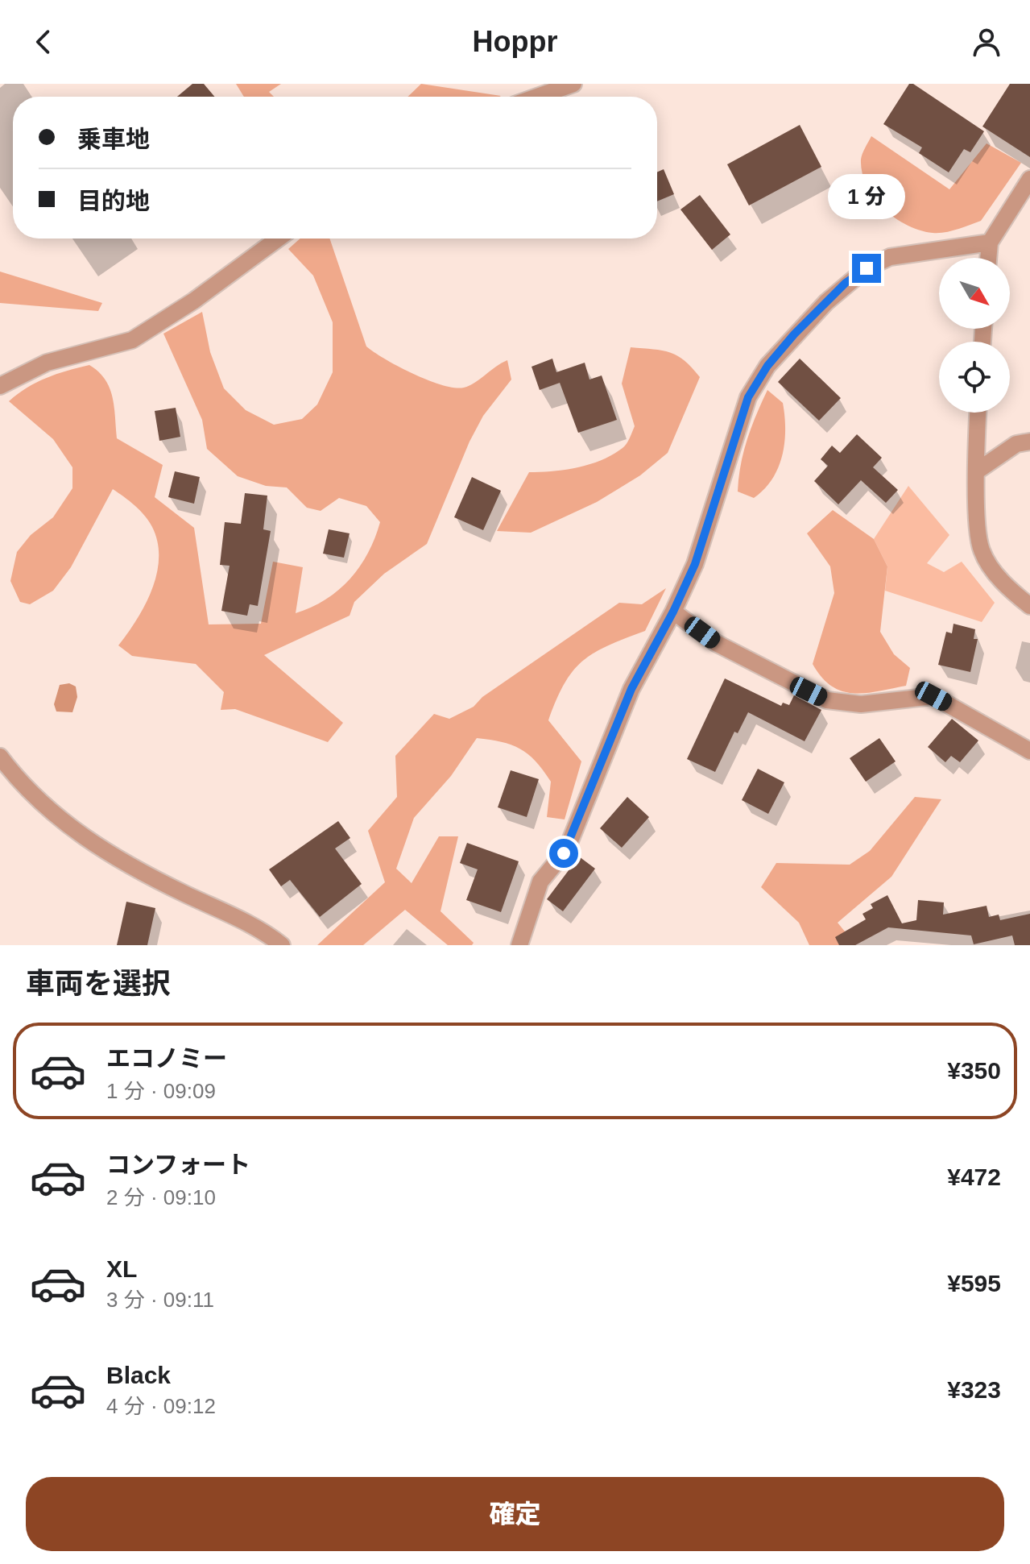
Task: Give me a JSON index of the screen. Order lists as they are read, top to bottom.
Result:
{
  "north": "bottom right",
  "page": {
    "header": "Hoppr",
    "banner": ["乗車地", "目的地"],
    "bubble": "1 分",
    "heading": "車両を選択",
    "list": [
      {
        "name": "エコノミー",
        "note": "1 分 · 09:09",
        "value": "¥350"
      },
      {
        "name": "コンフォート",
        "note": "2 分 · 09:10",
        "value": "¥472"
      },
      {
        "name": "XL",
        "note": "3 分 · 09:11",
        "value": "¥595"
      },
      {
        "name": "Black",
        "note": "4 分 · 09:12",
        "value": "¥323"
      }
    ],
    "buttons": "確定"
  }
}
